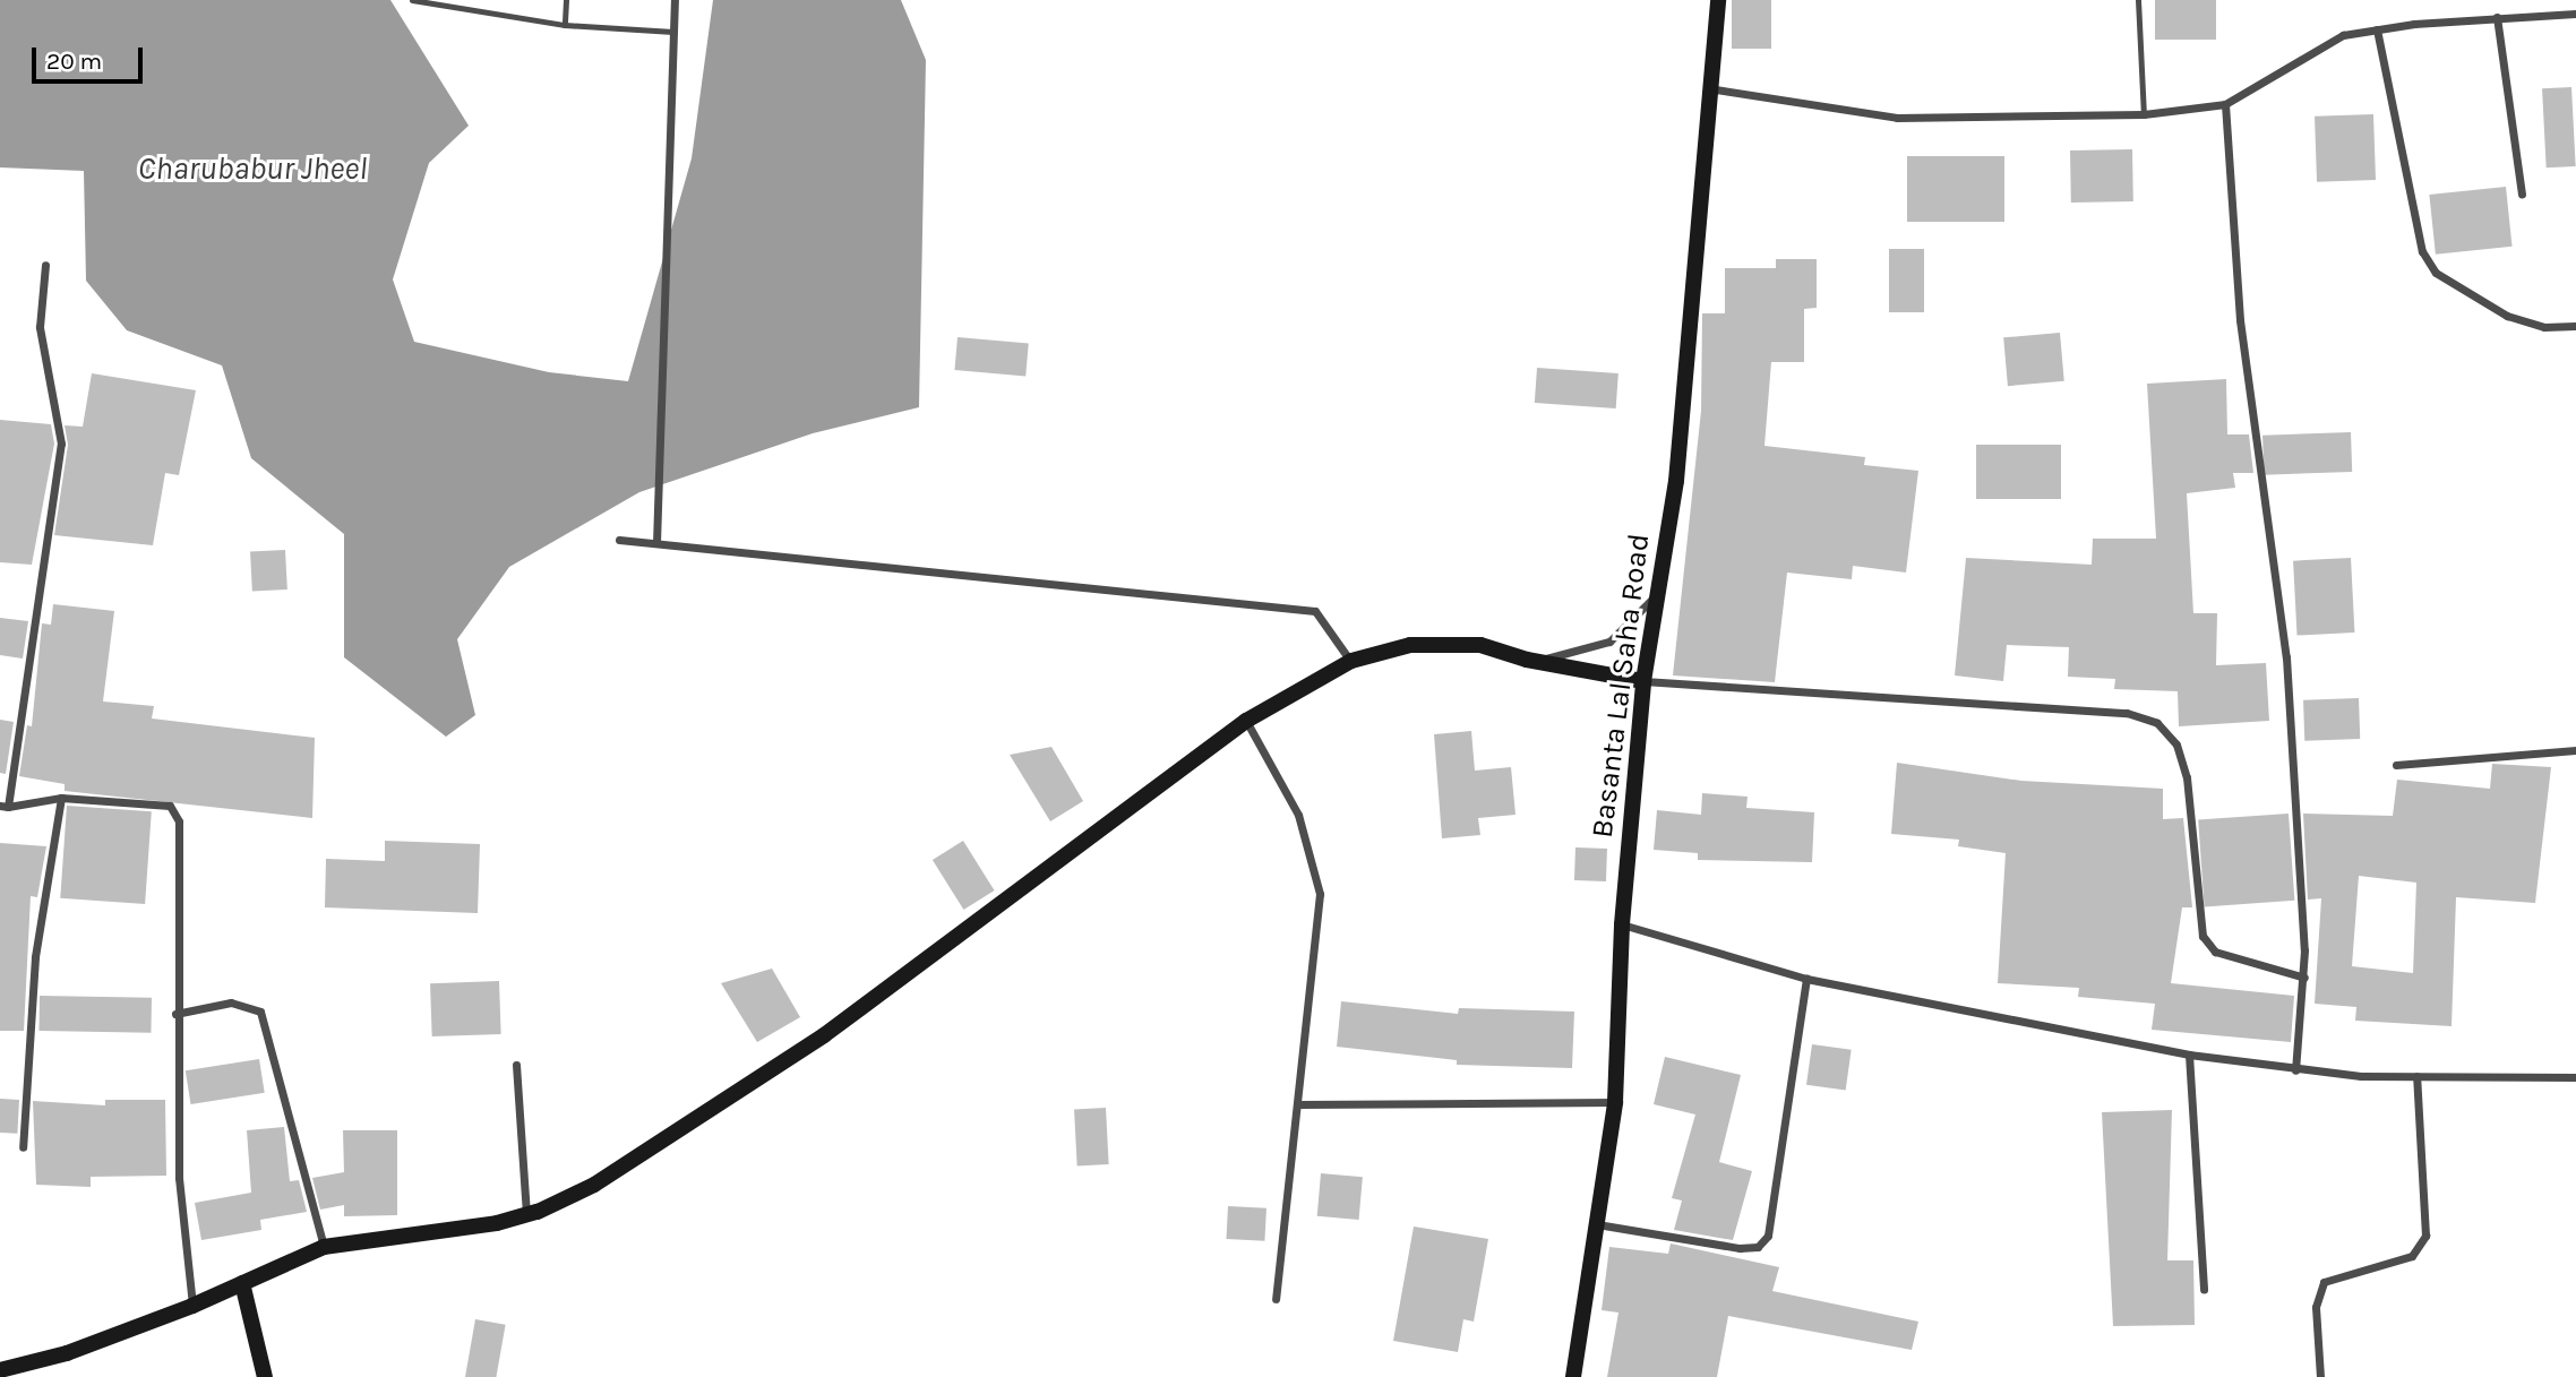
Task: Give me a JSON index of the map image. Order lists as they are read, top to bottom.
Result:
{
  "streets": {
    "street": ["Basanta Lal Saha Road"]
  },
  "water": ["Charubabur Jheel"],
  "scale_bar": "20 m"
}
